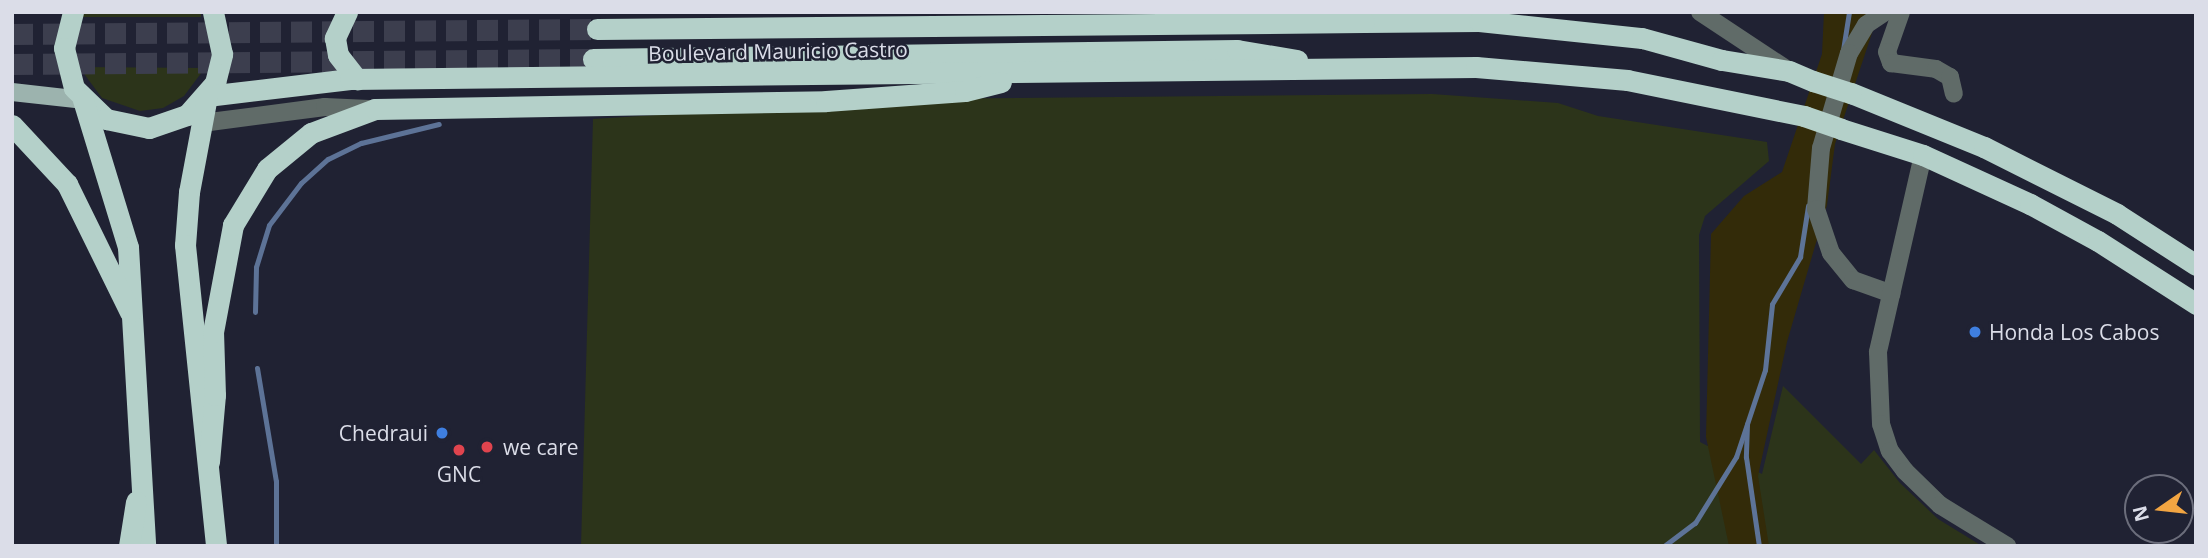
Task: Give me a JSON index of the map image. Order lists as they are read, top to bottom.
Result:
{
  "streets": {
    "highway": ["Boulevard Mauricio Castro"]
  },
  "places": [
    "Honda Los Cabos",
    "Chedraui",
    "we care",
    "GNC"
  ],
  "north": "left"
}
